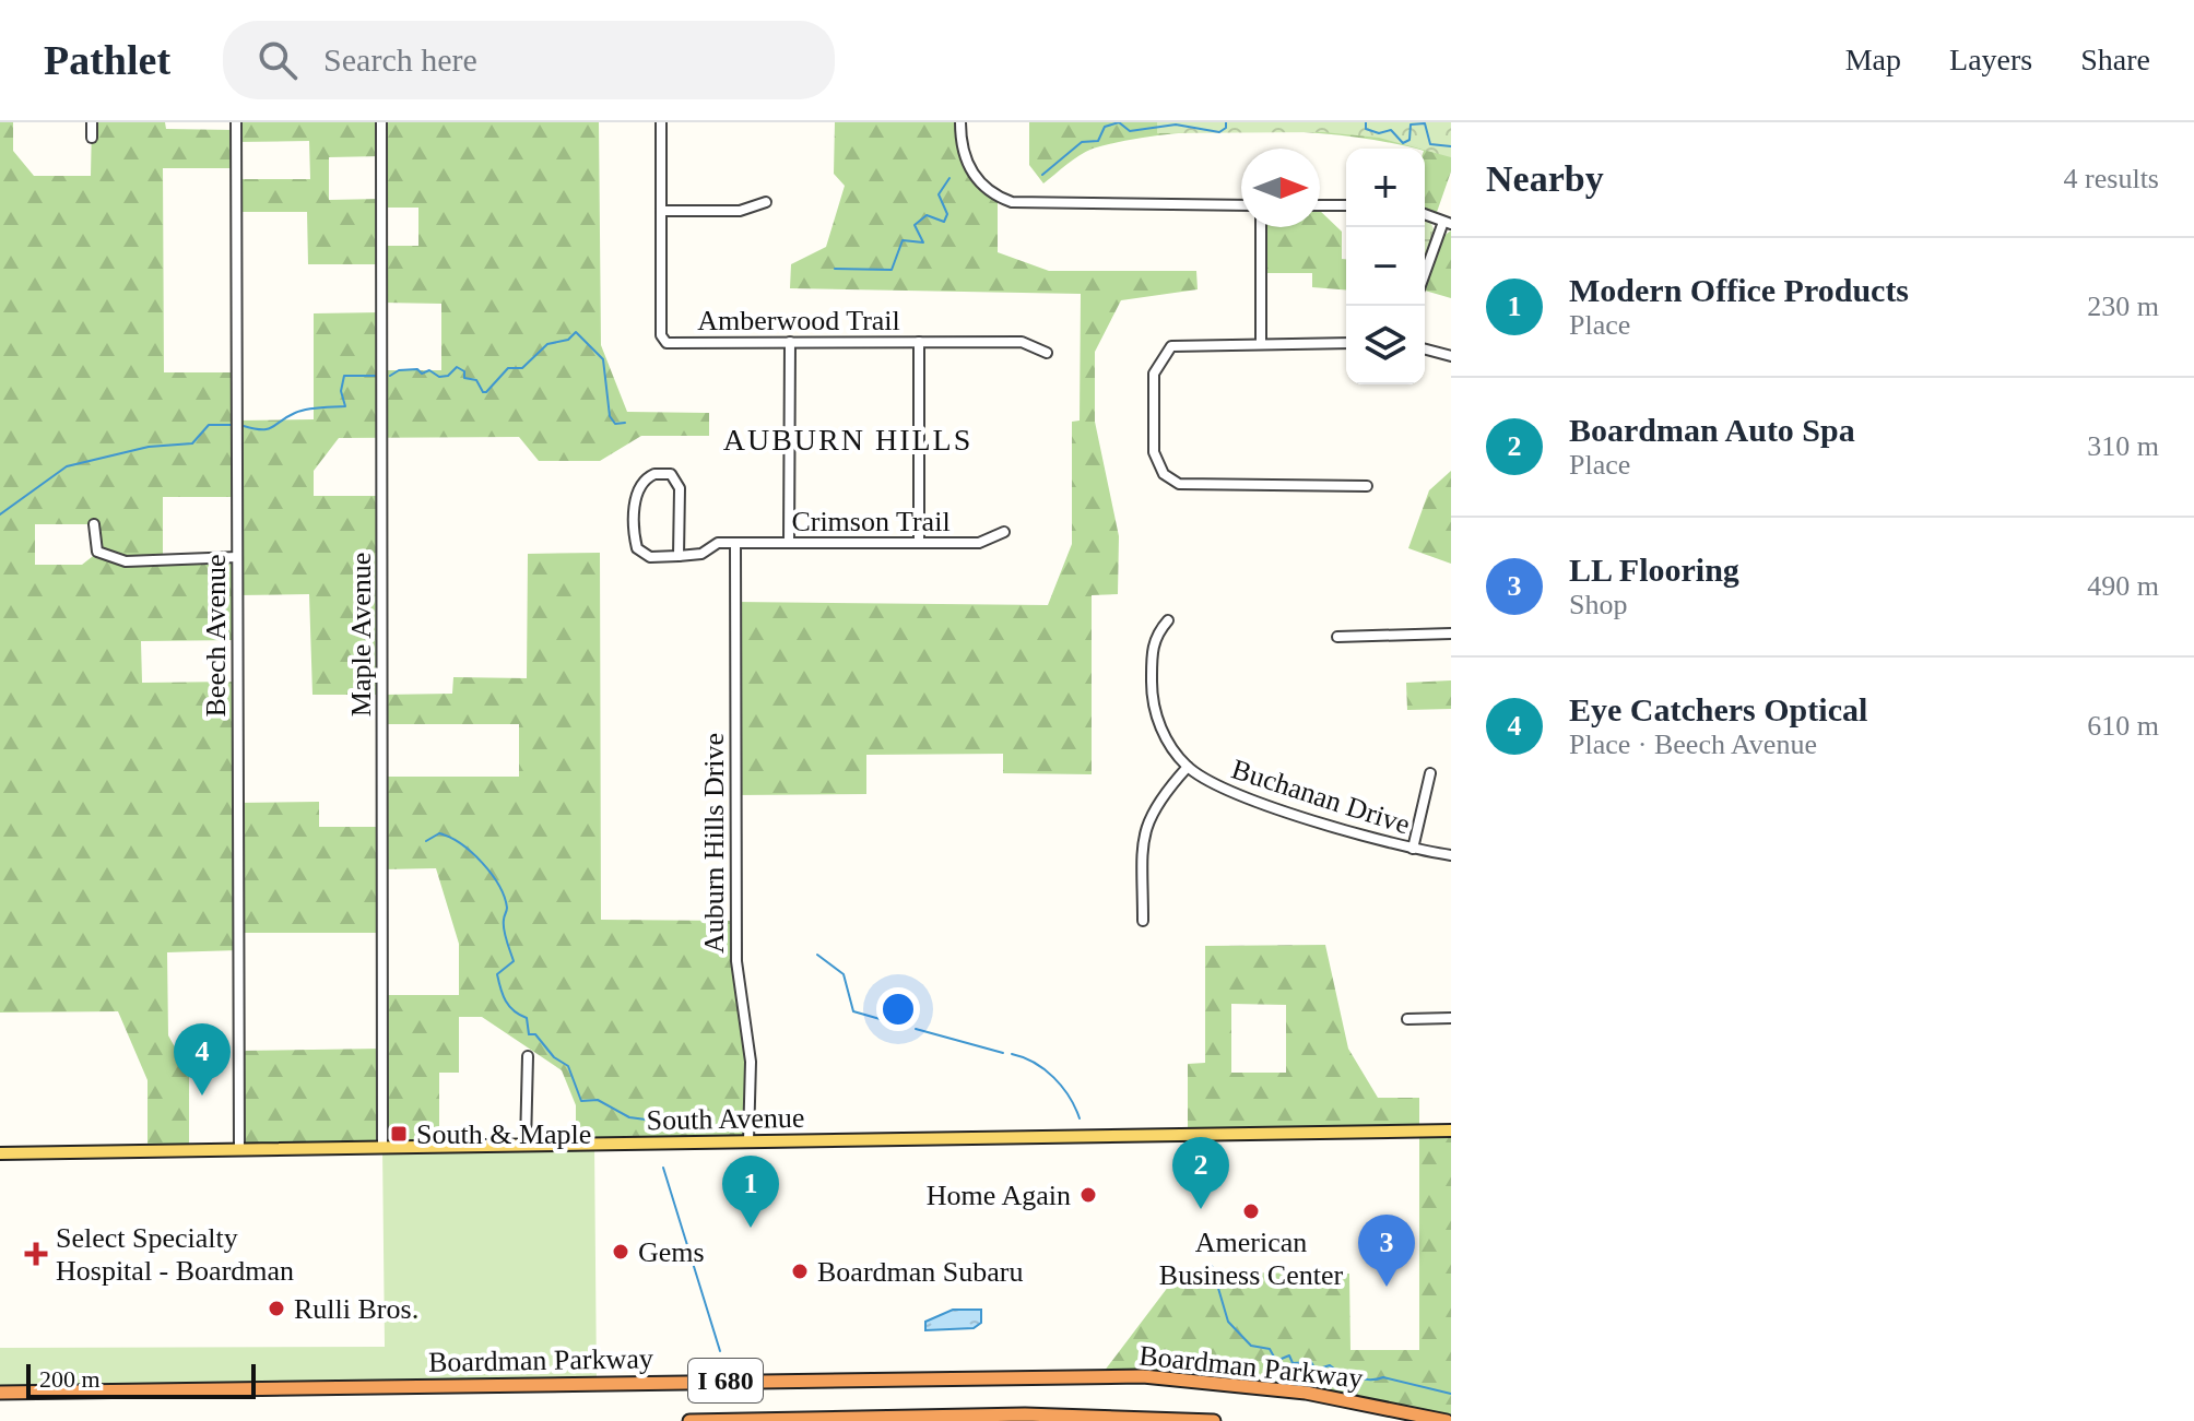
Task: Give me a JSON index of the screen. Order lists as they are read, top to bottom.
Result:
{
  "streets": {
    "highway": ["Boardman Parkway", "I 680"],
    "main road": ["South Avenue"],
    "street": [
      "Amberwood Trail",
      "Crimson Trail",
      "Maple Avenue",
      "Beech Avenue",
      "Buchanan Drive",
      "Auburn Hills Drive"
    ]
  },
  "crossings": [
    ["Crimson Trail", "Auburn Hills Drive"],
    ["Maple Avenue", "South Avenue"],
    ["Beech Avenue", "South Avenue"],
    ["Auburn Hills Drive", "South Avenue"]
  ],
  "districts": ["AUBURN HILLS"],
  "places": {
    "transit": ["South & Maple"],
    "other": [
      "Home Again",
      "American Business Center",
      "Gems",
      "Boardman Subaru",
      "Rulli Bros."
    ],
    "health": ["Select Specialty Hospital - Boardman"]
  },
  "scale_bar": "200 m",
  "north": "right",
  "page": {
    "header": "Pathlet",
    "search": "Search here",
    "nav": ["Map", "Layers", "Share"],
    "heading": ["Nearby", "4 results"],
    "map_buttons": ["+", "−"],
    "list": [
      {
        "mark": "1",
        "name": "Modern Office Products",
        "note": "Place",
        "value": "230 m"
      },
      {
        "mark": "2",
        "name": "Boardman Auto Spa",
        "note": "Place",
        "value": "310 m"
      },
      {
        "mark": "3",
        "name": "LL Flooring",
        "note": "Shop",
        "value": "490 m"
      },
      {
        "mark": "4",
        "name": "Eye Catchers Optical",
        "note": "Place · Beech Avenue",
        "value": "610 m"
      }
    ],
    "pins": [
      "4",
      "2",
      "1",
      "3"
    ],
    "scale": "200 m"
  }
}
